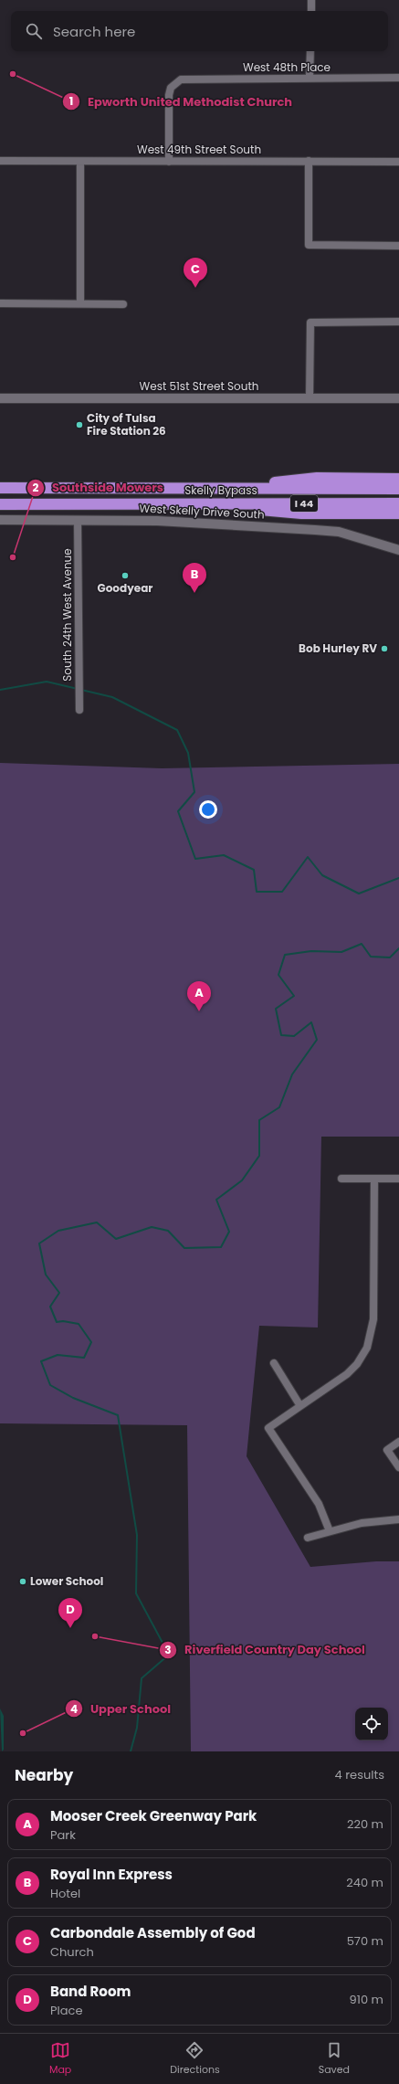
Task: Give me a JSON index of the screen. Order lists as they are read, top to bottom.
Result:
{
  "streets": {
    "highway": ["Skelly Bypass", "I 44"],
    "street": [
      "West 48th Place",
      "West 49th Street South",
      "West 51st Street South",
      "West Skelly Drive South",
      "South 24th West Avenue"
    ]
  },
  "crossings": [
    ["West 48th Place", "West 49th Street South"],
    ["West Skelly Drive South", "South 24th West Avenue"]
  ],
  "places": [
    "Epworth United Methodist Church",
    "City of Tulsa Fire Station 26",
    "Southside Mowers",
    "Goodyear",
    "Bob Hurley RV",
    "Lower School",
    "Riverfield Country Day School",
    "Upper School"
  ],
  "page": {
    "search": "Search here",
    "pins": [
      "C",
      "B",
      "A",
      "D"
    ],
    "heading": ["Nearby", "4 results"],
    "list": [
      {
        "mark": "A",
        "name": "Mooser Creek Greenway Park",
        "note": "Park",
        "value": "220 m"
      },
      {
        "mark": "B",
        "name": "Royal Inn Express",
        "note": "Hotel",
        "value": "240 m"
      },
      {
        "mark": "C",
        "name": "Carbondale Assembly of God",
        "note": "Church",
        "value": "570 m"
      },
      {
        "mark": "D",
        "name": "Band Room",
        "note": "Place",
        "value": "910 m"
      }
    ],
    "nav": ["Map", "Directions", "Saved"]
  }
}
